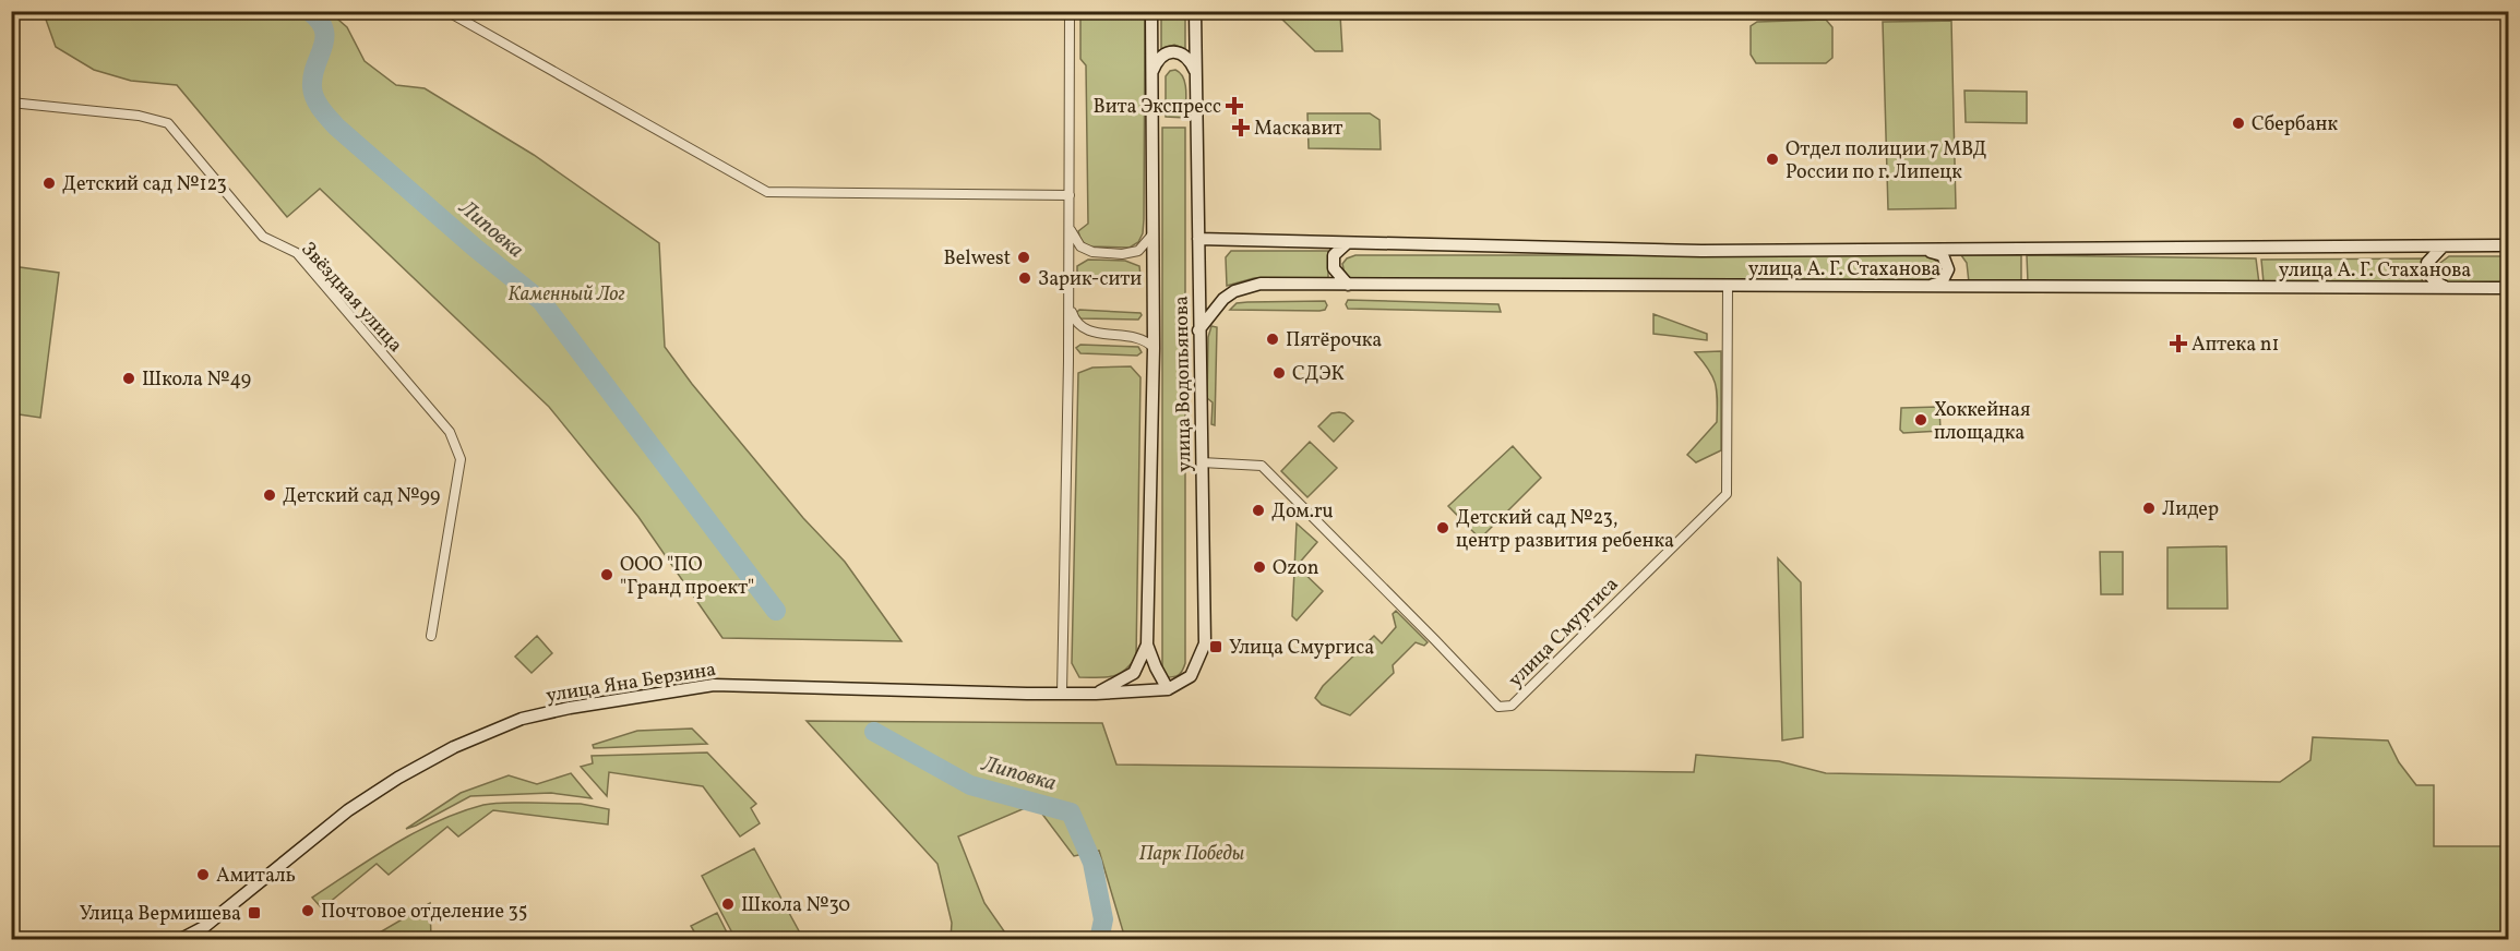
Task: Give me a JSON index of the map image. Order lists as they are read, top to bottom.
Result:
{
  "streets": {
    "main road": ["улица А. Г. Стаханова", "улица Водопьянова", "улица Яна Берзина"],
    "street": ["Звёздная улица", "улица Смургиса"]
  },
  "crossings": [
    ["улица А. Г. Стаханова", "улица Водопьянова"],
    ["улица А. Г. Стаханова", "улица Смургиса"],
    ["улица Водопьянова", "улица Смургиса"],
    ["улица Водопьянова", "улица Яна Берзина"]
  ],
  "water": ["Липовка"],
  "parks": ["Каменный Лог", "Парк Победы"],
  "places": {
    "health": ["Вита Экспресс", "Маскавит", "Аптека n1"],
    "other": [
      "Сбербанк",
      "Отдел полиции 7 МВД России по г. Липецк",
      "Детский сад №123",
      "Belwest",
      "Зарик-сити",
      "Пятёрочка",
      "СДЭК",
      "Школа №49",
      "Хоккейная площадка",
      "Детский сад №99",
      "Лидер",
      "Дом.ru",
      "Детский сад №23, центр развития ребенка",
      "Ozon",
      "ООО \"ПО \"Гранд проект\"",
      "Амиталь",
      "Школа №30",
      "Почтовое отделение 35"
    ],
    "transit": ["Улица Смургиса", "Улица Вермишева"]
  }
}
